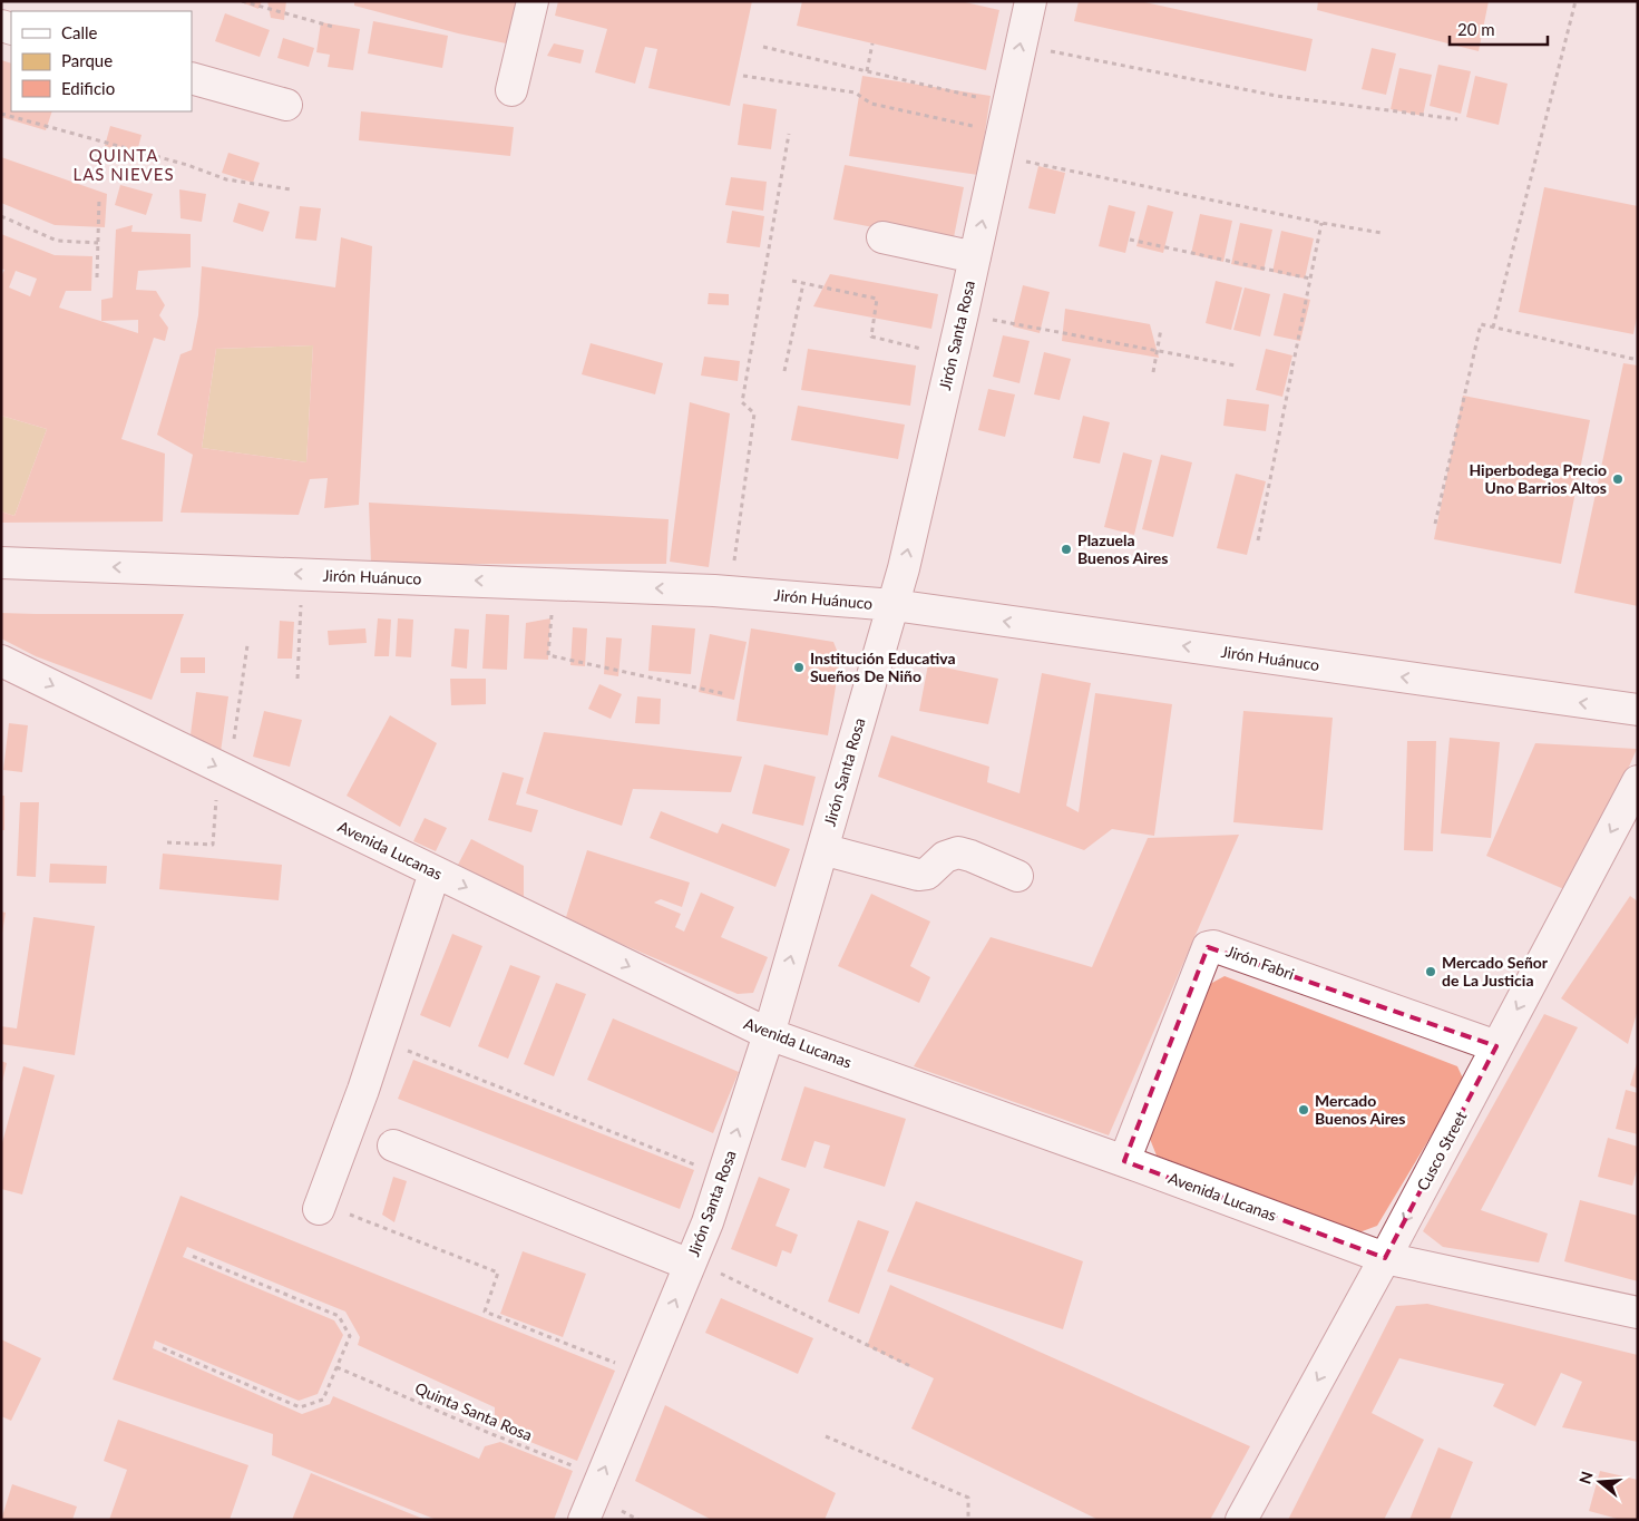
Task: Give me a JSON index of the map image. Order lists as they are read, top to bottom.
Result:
{
  "streets": {
    "street": [
      "Jirón Santa Rosa",
      "Jirón Huánuco",
      "Avenida Lucanas",
      "Jirón Fabri",
      "Cusco Street"
    ],
    "path": ["Quinta Santa Rosa"]
  },
  "crossings": [
    ["Jirón Santa Rosa", "Jirón Huánuco"],
    ["Jirón Santa Rosa", "Avenida Lucanas"],
    ["Jirón Santa Rosa", "Quinta Santa Rosa"],
    ["Avenida Lucanas", "Jirón Fabri"],
    ["Avenida Lucanas", "Cusco Street"],
    ["Jirón Fabri", "Cusco Street"]
  ],
  "one_way": ["Jirón Santa Rosa", "Jirón Huánuco", "Cusco Street"],
  "districts": ["QUINTA LAS NIEVES"],
  "places": [
    "Hiperbodega Precio Uno Barrios Altos",
    "Plazuela Buenos Aires",
    "Institución Educativa Sueños De Niño",
    "Mercado Señor de La Justicia",
    "Mercado Buenos Aires"
  ],
  "legend": ["Calle", "Parque", "Edificio"],
  "scale_bar": "20 m",
  "north": "left"
}
